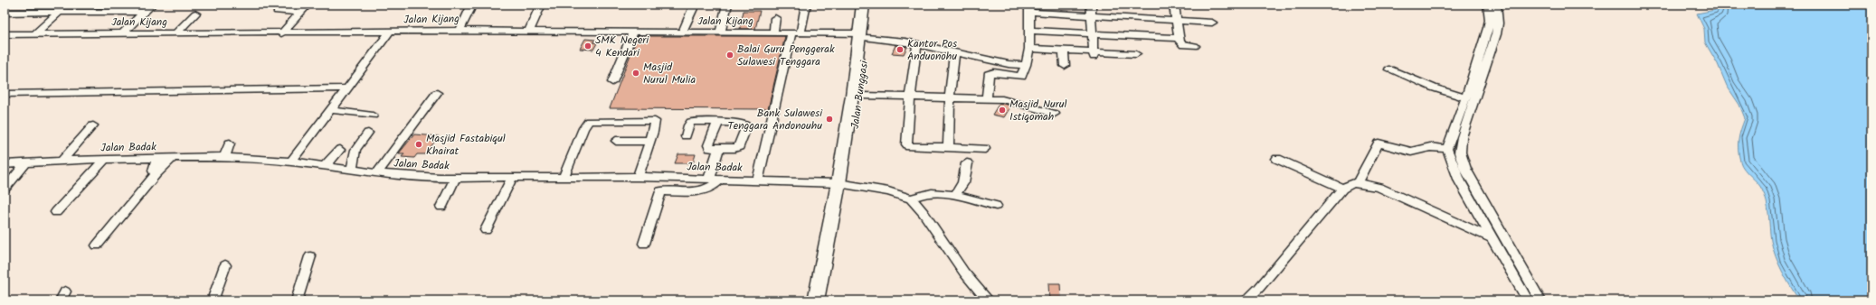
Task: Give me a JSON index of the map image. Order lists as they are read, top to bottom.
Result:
{
  "streets": {
    "highway": ["Jalan Bunggasi"],
    "street": ["Jalan Kijang", "Jalan Badak"]
  },
  "crossings": [
    ["Jalan Kijang", "Jalan Bunggasi"],
    ["Jalan Bunggasi", "Jalan Badak"]
  ],
  "places": [
    "SMK Negeri 4 Kendari",
    "Kantor Pos Anduonohu",
    "Balai Guru Penggerak Sulawesi Tenggara",
    "Masjid Nurul Mulia",
    "Masjid Nurul Istiqomah",
    "Bank Sulawesi Tenggara Andonouhu",
    "Masjid Fastabiqul Khairat"
  ]
}
